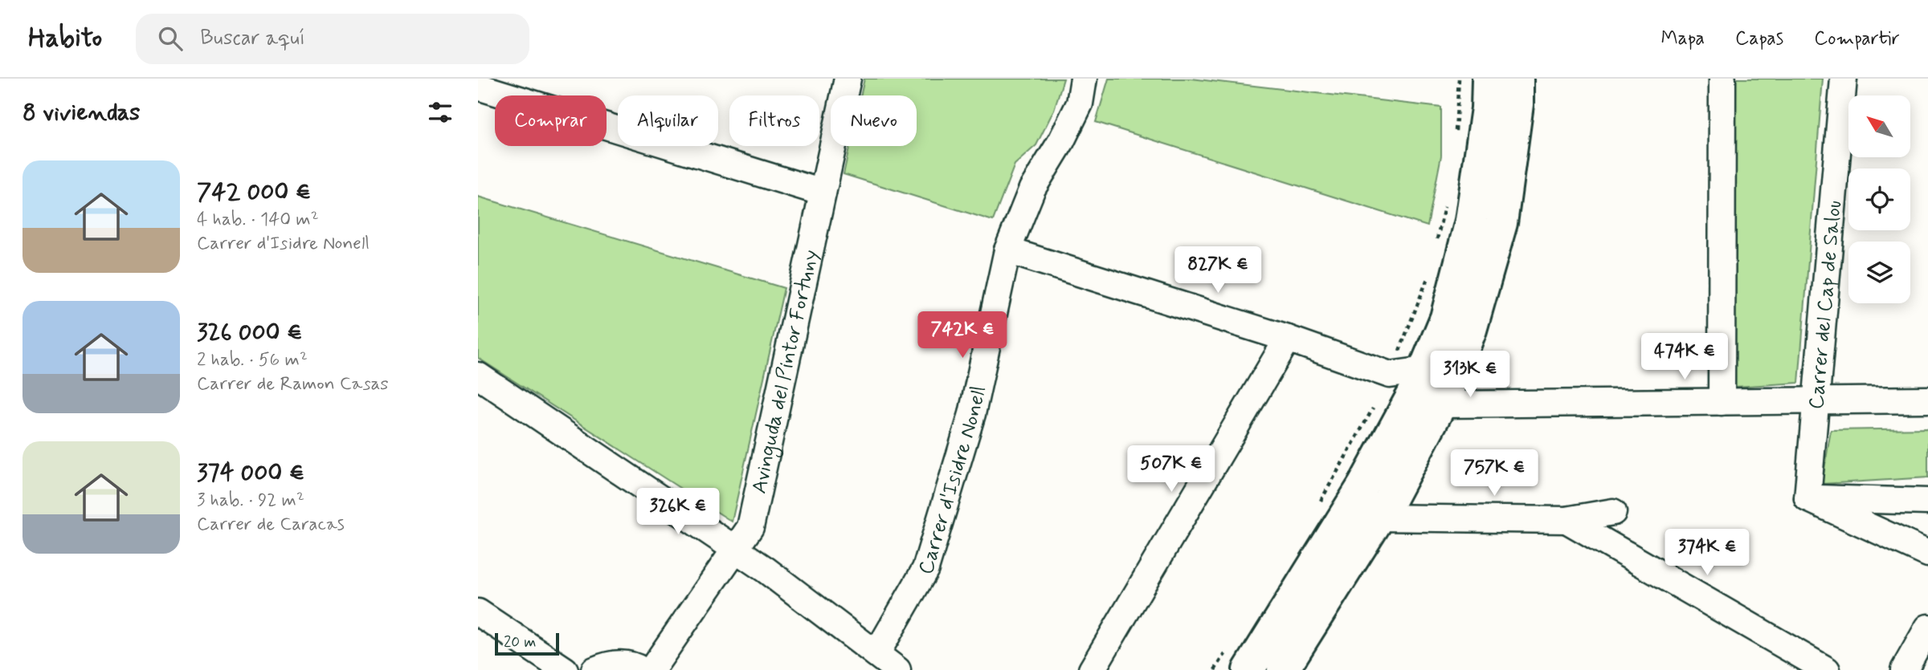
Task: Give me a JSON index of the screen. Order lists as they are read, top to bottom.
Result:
{
  "streets": {
    "street": ["Carrer del Cap de Salou", "Avinguda del Pintor Fortuny", "Carrer d'Isidre Nonell"]
  },
  "scale_bar": "20 m",
  "north": "top left",
  "page": {
    "header": "Habito",
    "search": "Buscar aquí",
    "nav": ["Mapa", "Capas", "Compartir"],
    "heading": "8 viviendas",
    "chip": [
      "Comprar",
      "Alquilar",
      "Filtros",
      "Nuevo"
    ],
    "list": [
      {
        "name": "742 000 €",
        "note": "4 hab. · 140 m² · Carrer d'Isidre Nonell"
      },
      {
        "name": "326 000 €",
        "note": "2 hab. · 56 m² · Carrer de Ramon Casas"
      },
      {
        "name": "374 000 €",
        "note": "3 hab. · 92 m² · Carrer de Caracas"
      }
    ],
    "price": [
      "827K €",
      "742K €",
      "474K €",
      "313K €",
      "507K €",
      "757K €",
      "326K €",
      "374K €"
    ],
    "scale": "20 m"
  }
}
